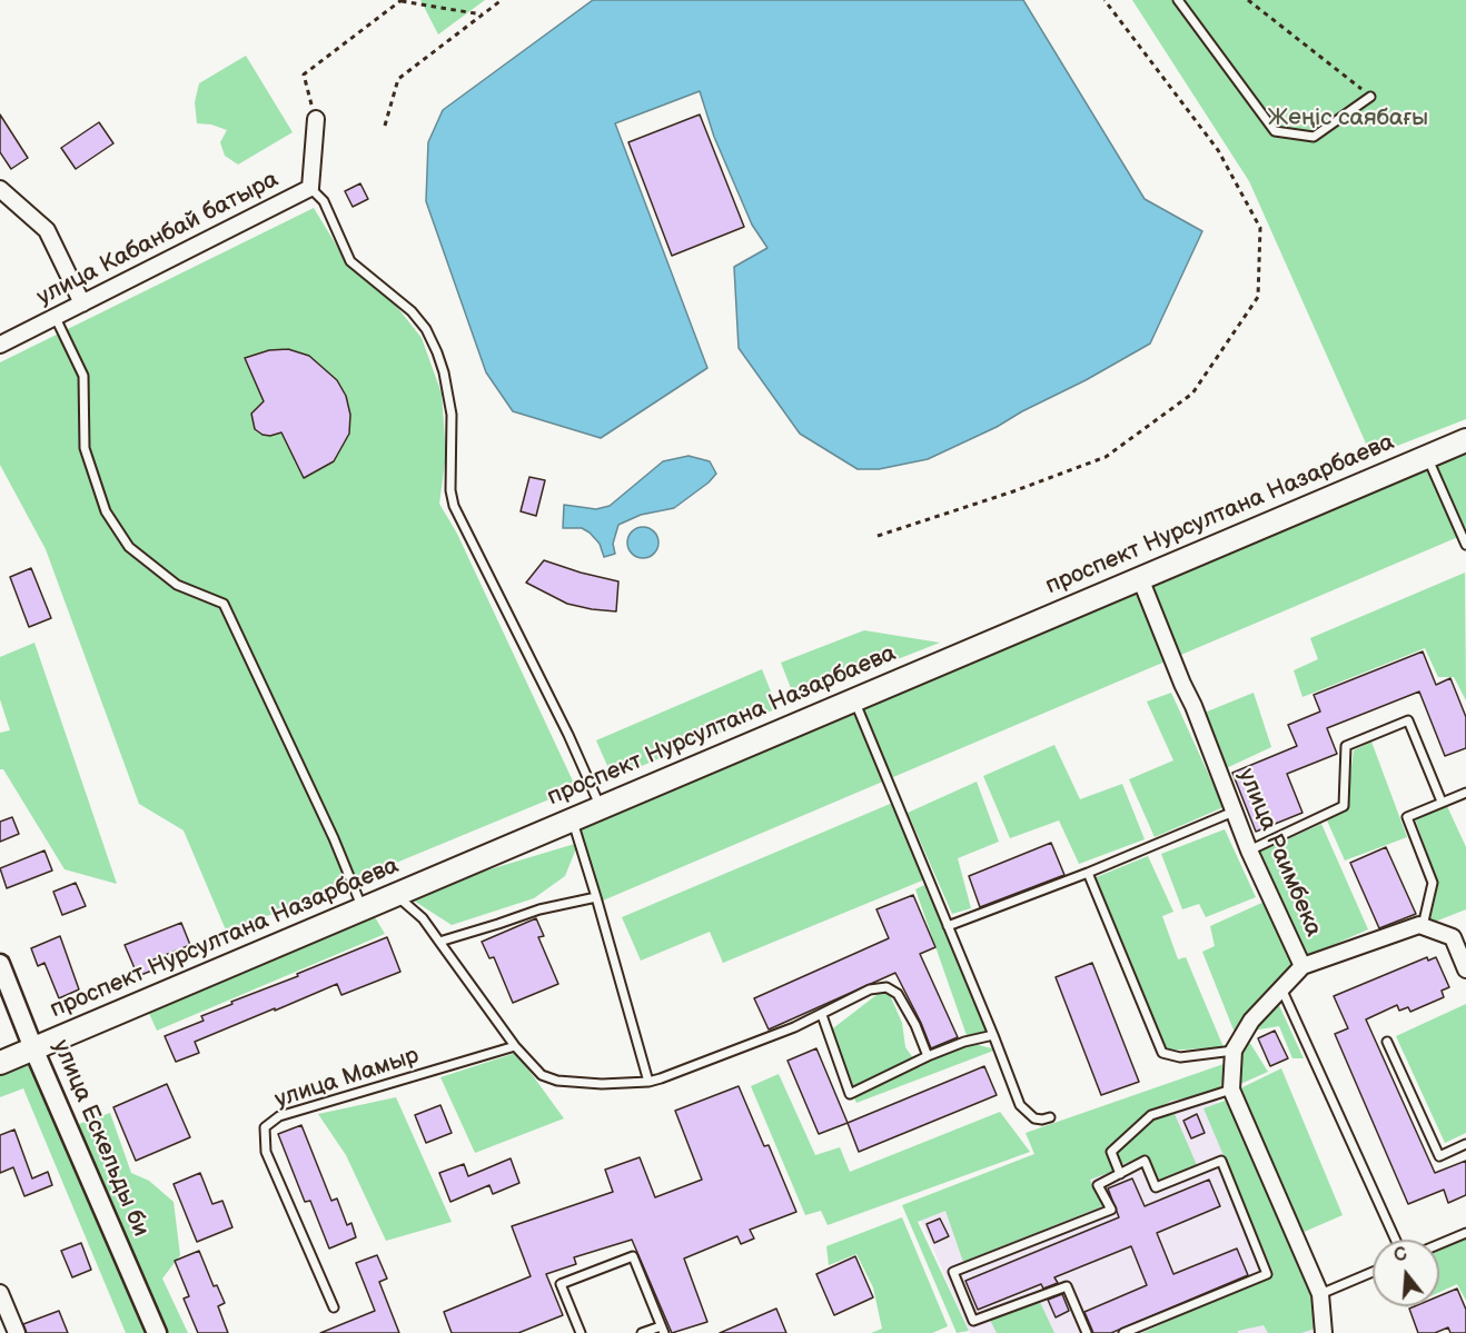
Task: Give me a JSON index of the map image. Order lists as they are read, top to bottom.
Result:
{
  "streets": {
    "main road": ["проспект Нурсултана Назарбаева"],
    "street": ["улица Кабанбай батыра", "улица Раимбека", "улица Ескельды би"],
    "lane": ["улица Мамыр"]
  },
  "crossings": [
    ["проспект Нурсултана Назарбаева", "улица Раимбека"],
    ["проспект Нурсултана Назарбаева", "улица Ескельды би"]
  ],
  "parks": ["Жеңіс саябағы"],
  "north": "top"
}
